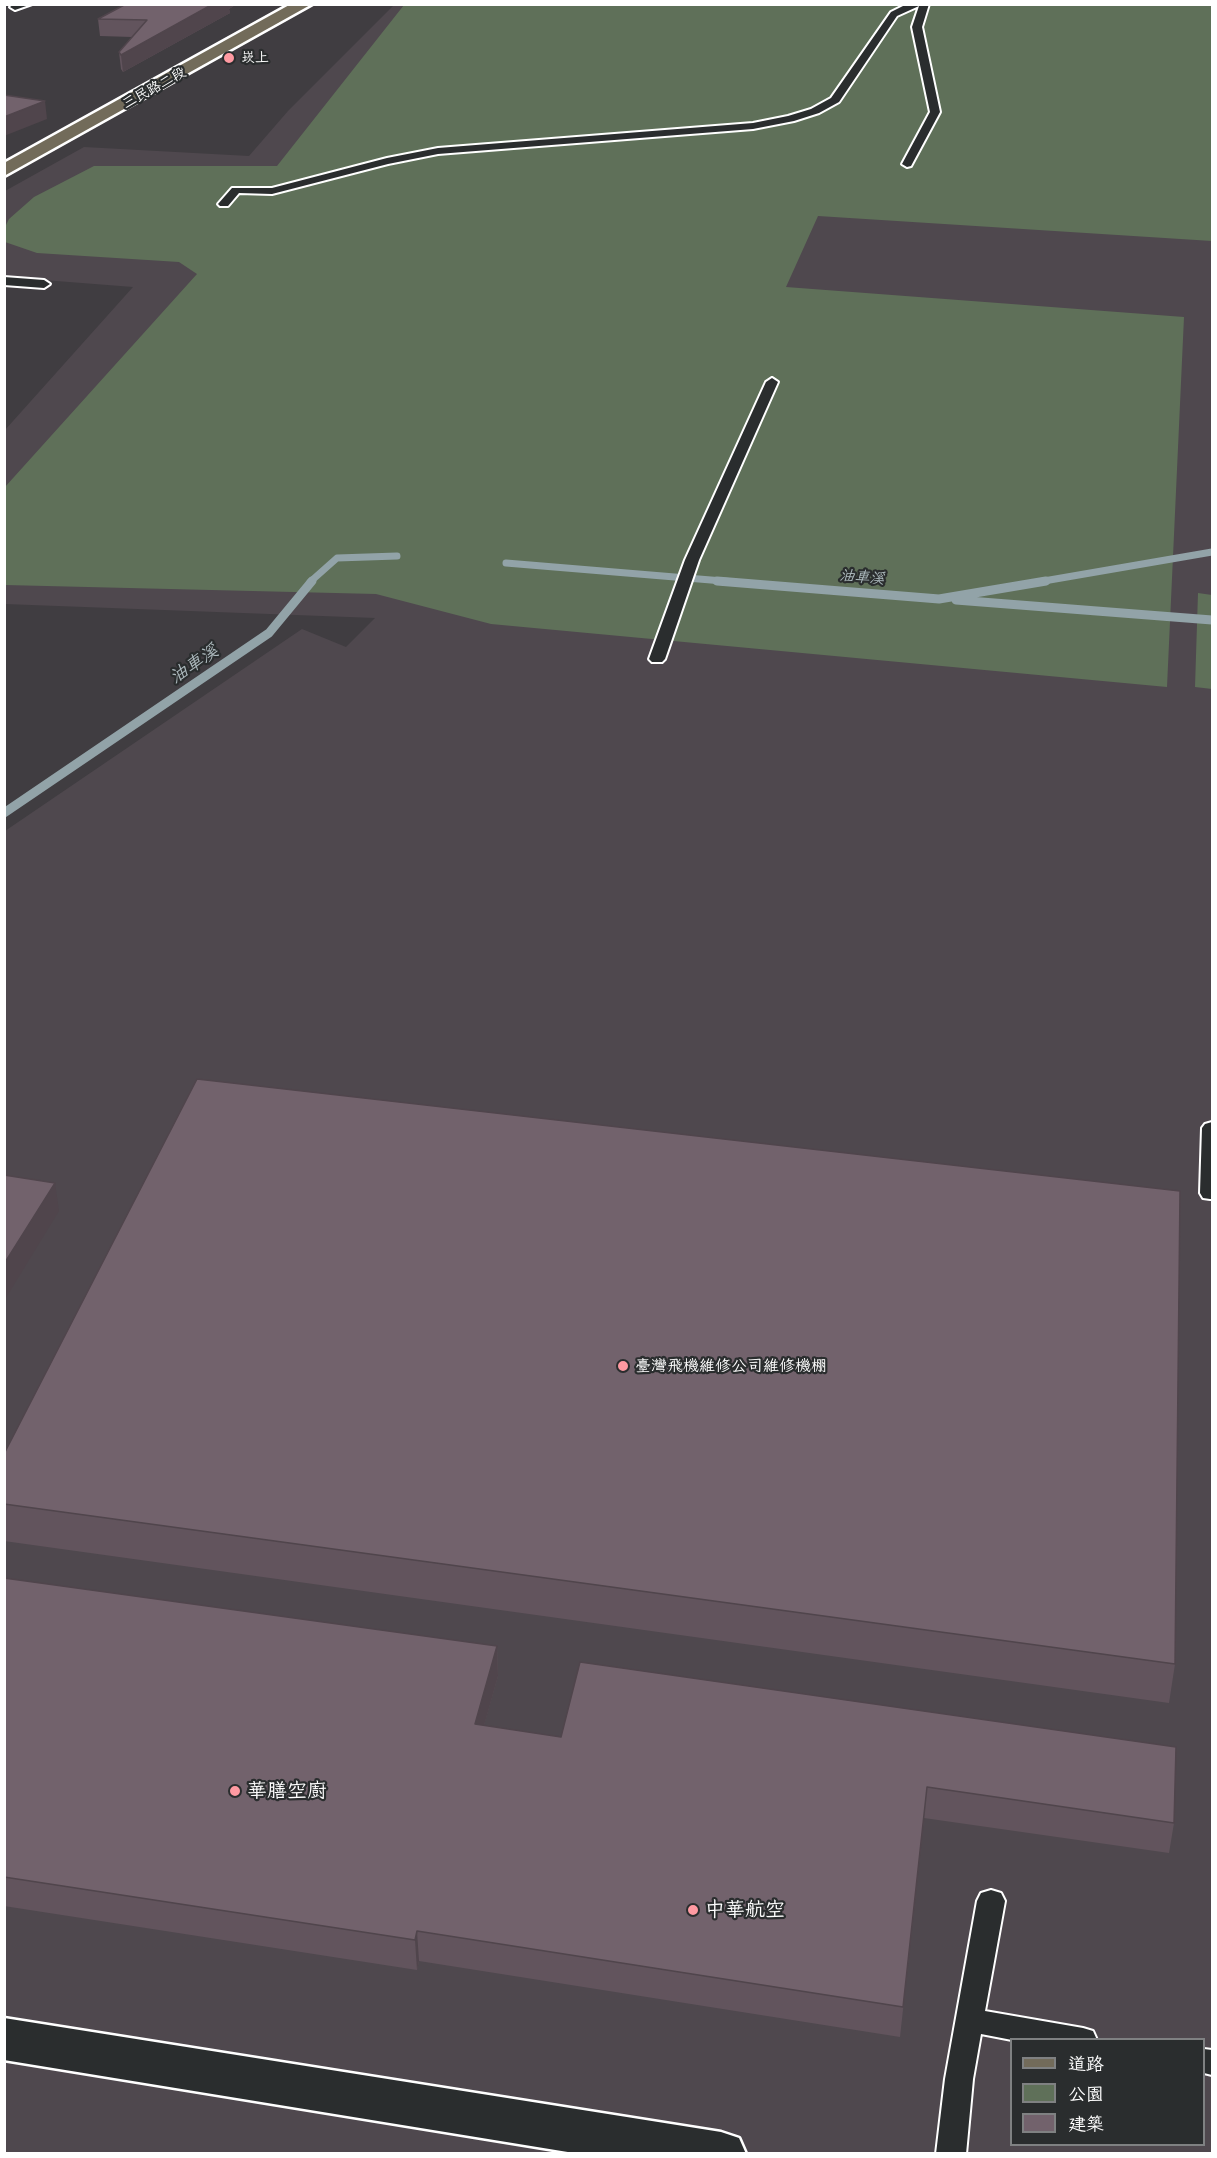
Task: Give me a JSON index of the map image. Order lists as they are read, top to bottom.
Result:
{
  "streets": {
    "main road": ["三民路二段"]
  },
  "water": ["油車溪"],
  "places": [
    "崁上",
    "臺灣飛機維修公司維修機棚",
    "華膳空廚",
    "中華航空"
  ],
  "legend": ["道路", "公園", "建築"]
}
